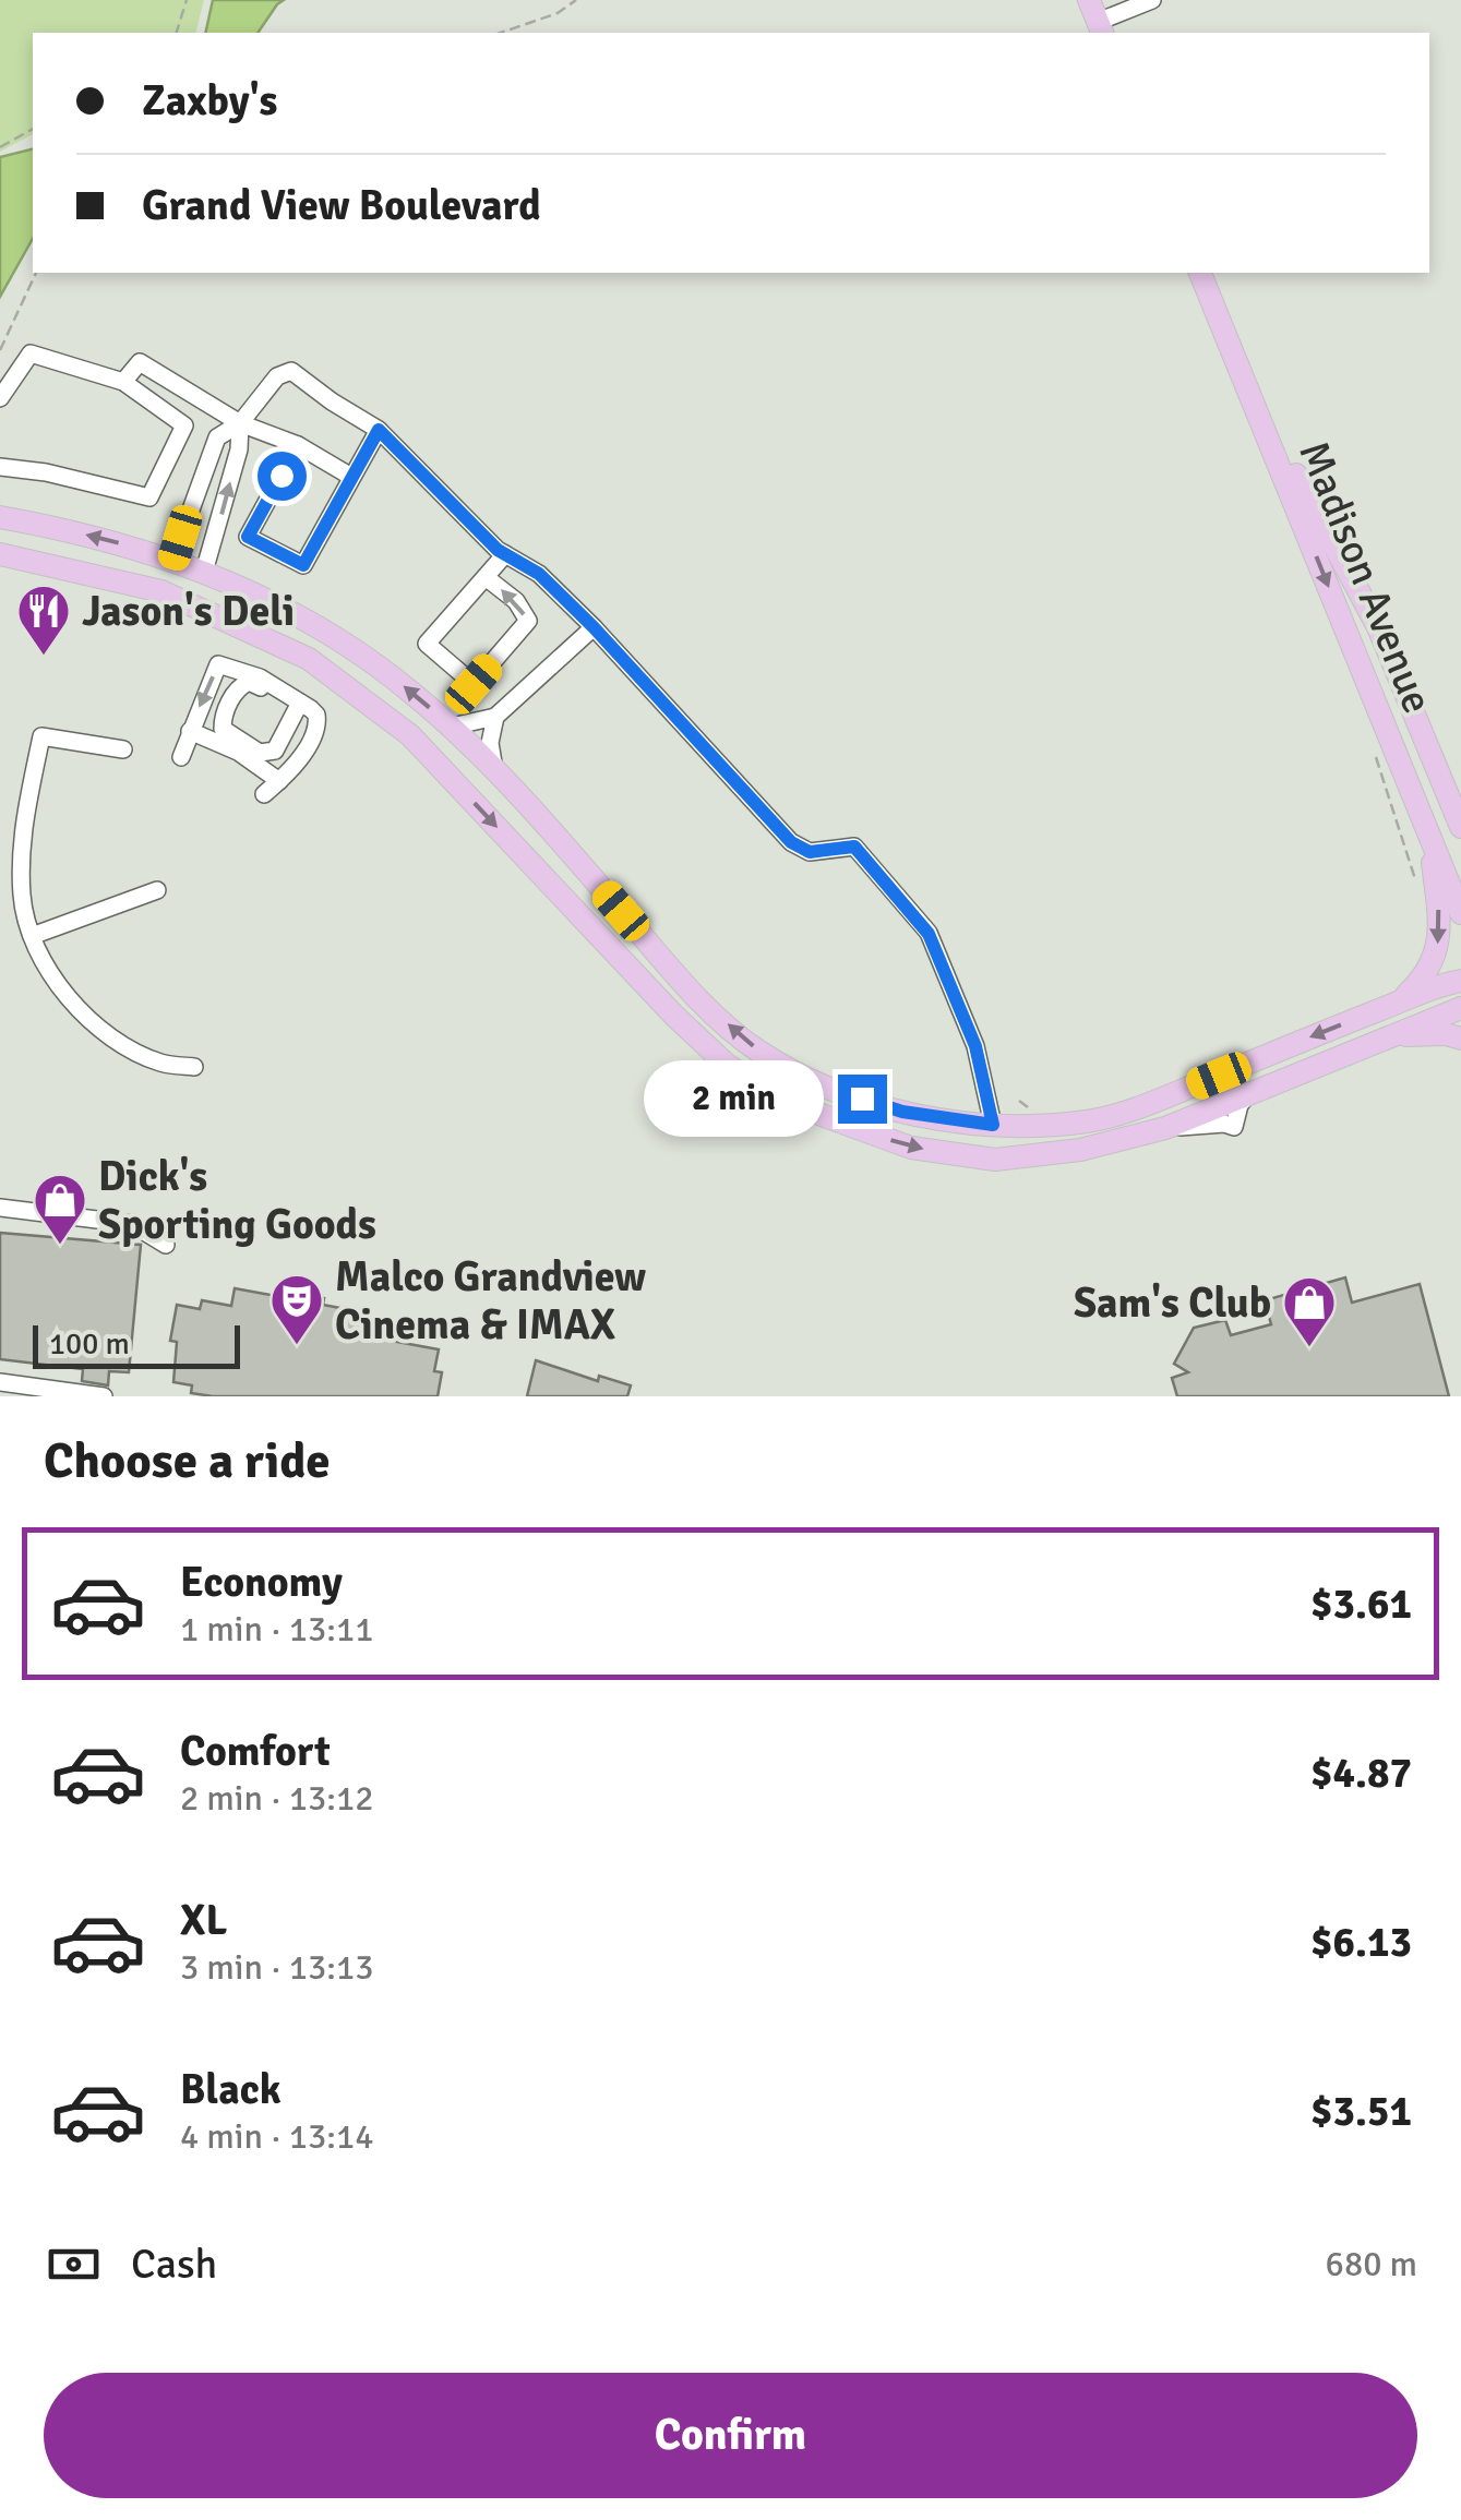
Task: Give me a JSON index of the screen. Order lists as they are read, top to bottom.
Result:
{
  "streets": {
    "main road": ["Madison Avenue"]
  },
  "places": {
    "restaurant": ["Jason's Deli"],
    "shop": ["Dick's Sporting Goods", "Sam's Club"],
    "theatre": ["Malco Grandview Cinema & IMAX"]
  },
  "scale_bar": "100 m",
  "page": {
    "banner": ["Zaxby's", "Grand View Boulevard"],
    "bubble": "2 min",
    "scale": "100 m",
    "heading": "Choose a ride",
    "list": [
      {
        "name": "Economy",
        "note": "1 min · 13:11",
        "value": "$3.61"
      },
      {
        "name": "Comfort",
        "note": "2 min · 13:12",
        "value": "$4.87"
      },
      {
        "name": "XL",
        "note": "3 min · 13:13",
        "value": "$6.13"
      },
      {
        "name": "Black",
        "note": "4 min · 13:14",
        "value": "$3.51"
      }
    ],
    "pay": ["Cash", "680 m"],
    "buttons": "Confirm"
  }
}
